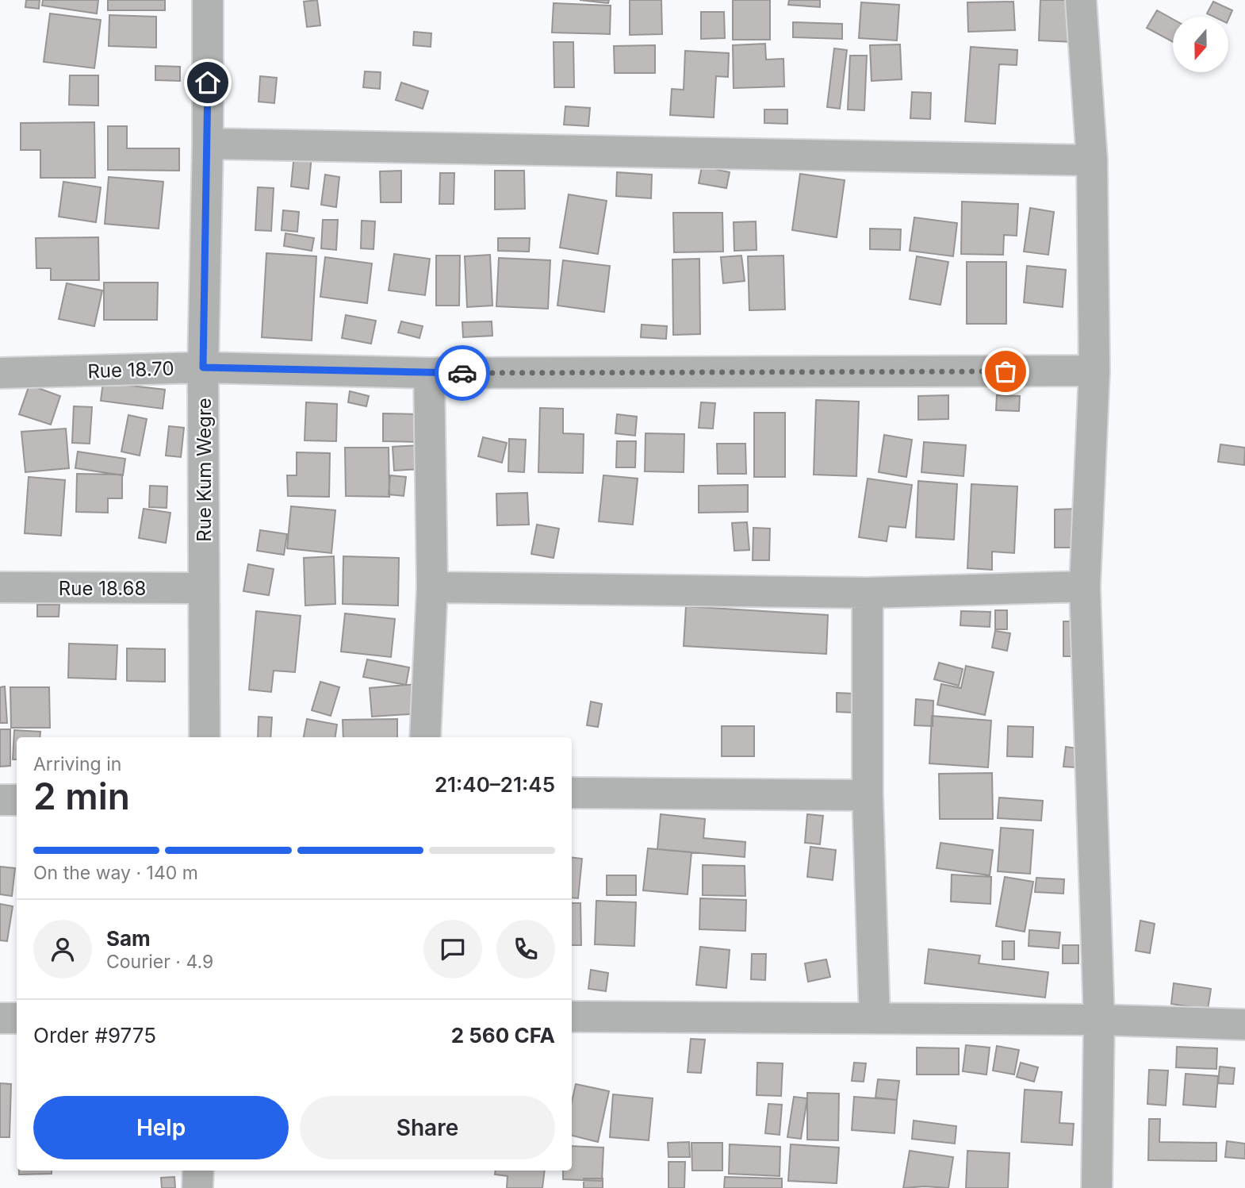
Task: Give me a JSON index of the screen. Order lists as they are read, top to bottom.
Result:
{
  "streets": {
    "street": ["Rue 18.70", "Rue Kum Wegre", "Rue 18.68"]
  },
  "crossings": [
    ["Rue 18.70", "Rue Kum Wegre"],
    ["Rue Kum Wegre", "Rue 18.68"]
  ],
  "north": "bottom",
  "page": {
    "heading": ["2 min", "Arriving in", "21:40–21:45"],
    "panel": [
      "Sam",
      "Courier · 4.9",
      "Order #9775",
      "2 560 CFA"
    ],
    "bar": "On the way · 140 m",
    "buttons": ["Help", "Share"]
  }
}
